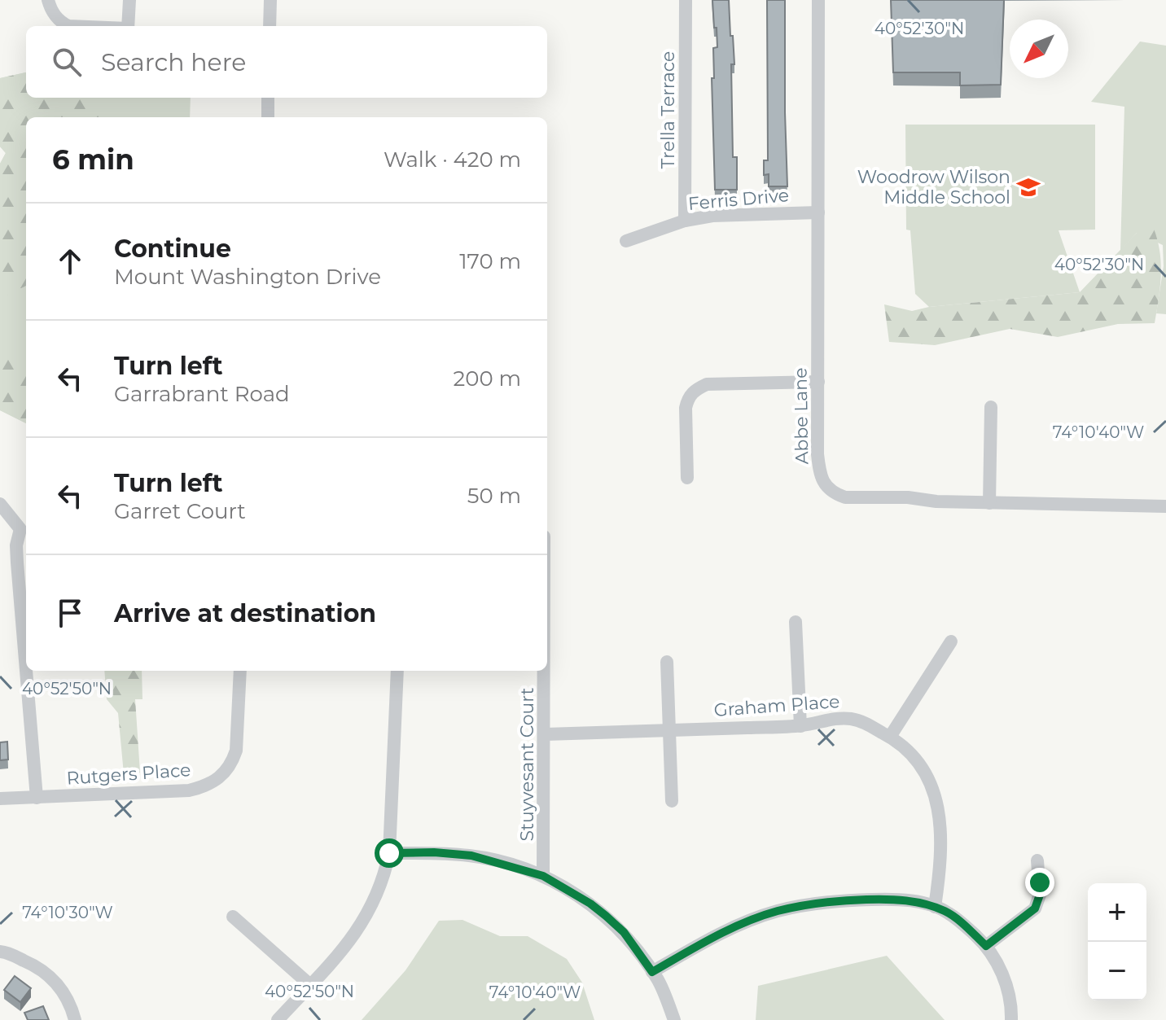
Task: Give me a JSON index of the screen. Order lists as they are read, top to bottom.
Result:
{
  "streets": {
    "street": [
      "Trella Terrace",
      "Ferris Drive",
      "Abbe Lane",
      "Graham Place",
      "Stuyvesant Court",
      "Rutgers Place"
    ]
  },
  "crossings": [
    ["Trella Terrace", "Ferris Drive"],
    ["Ferris Drive", "Abbe Lane"],
    ["Graham Place", "Stuyvesant Court"]
  ],
  "places": {
    "school or university": ["Woodrow Wilson Middle School"]
  },
  "north": "bottom left",
  "page": {
    "search": "Search here",
    "heading": ["6 min", "Walk · 420 m"],
    "list": [
      ["Continue", "Mount Washington Drive", "170 m"],
      ["Turn left", "Garrabrant Road", "200 m"],
      ["Turn left", "Garret Court", "50 m"],
      "Arrive at destination"
    ],
    "map_buttons": ["+", "−"]
  },
  "coordinates": [
    "40°52'30\"N",
    "74°10'40\"W",
    "40°52'50\"N",
    "74°10'30\"W"
  ]
}
